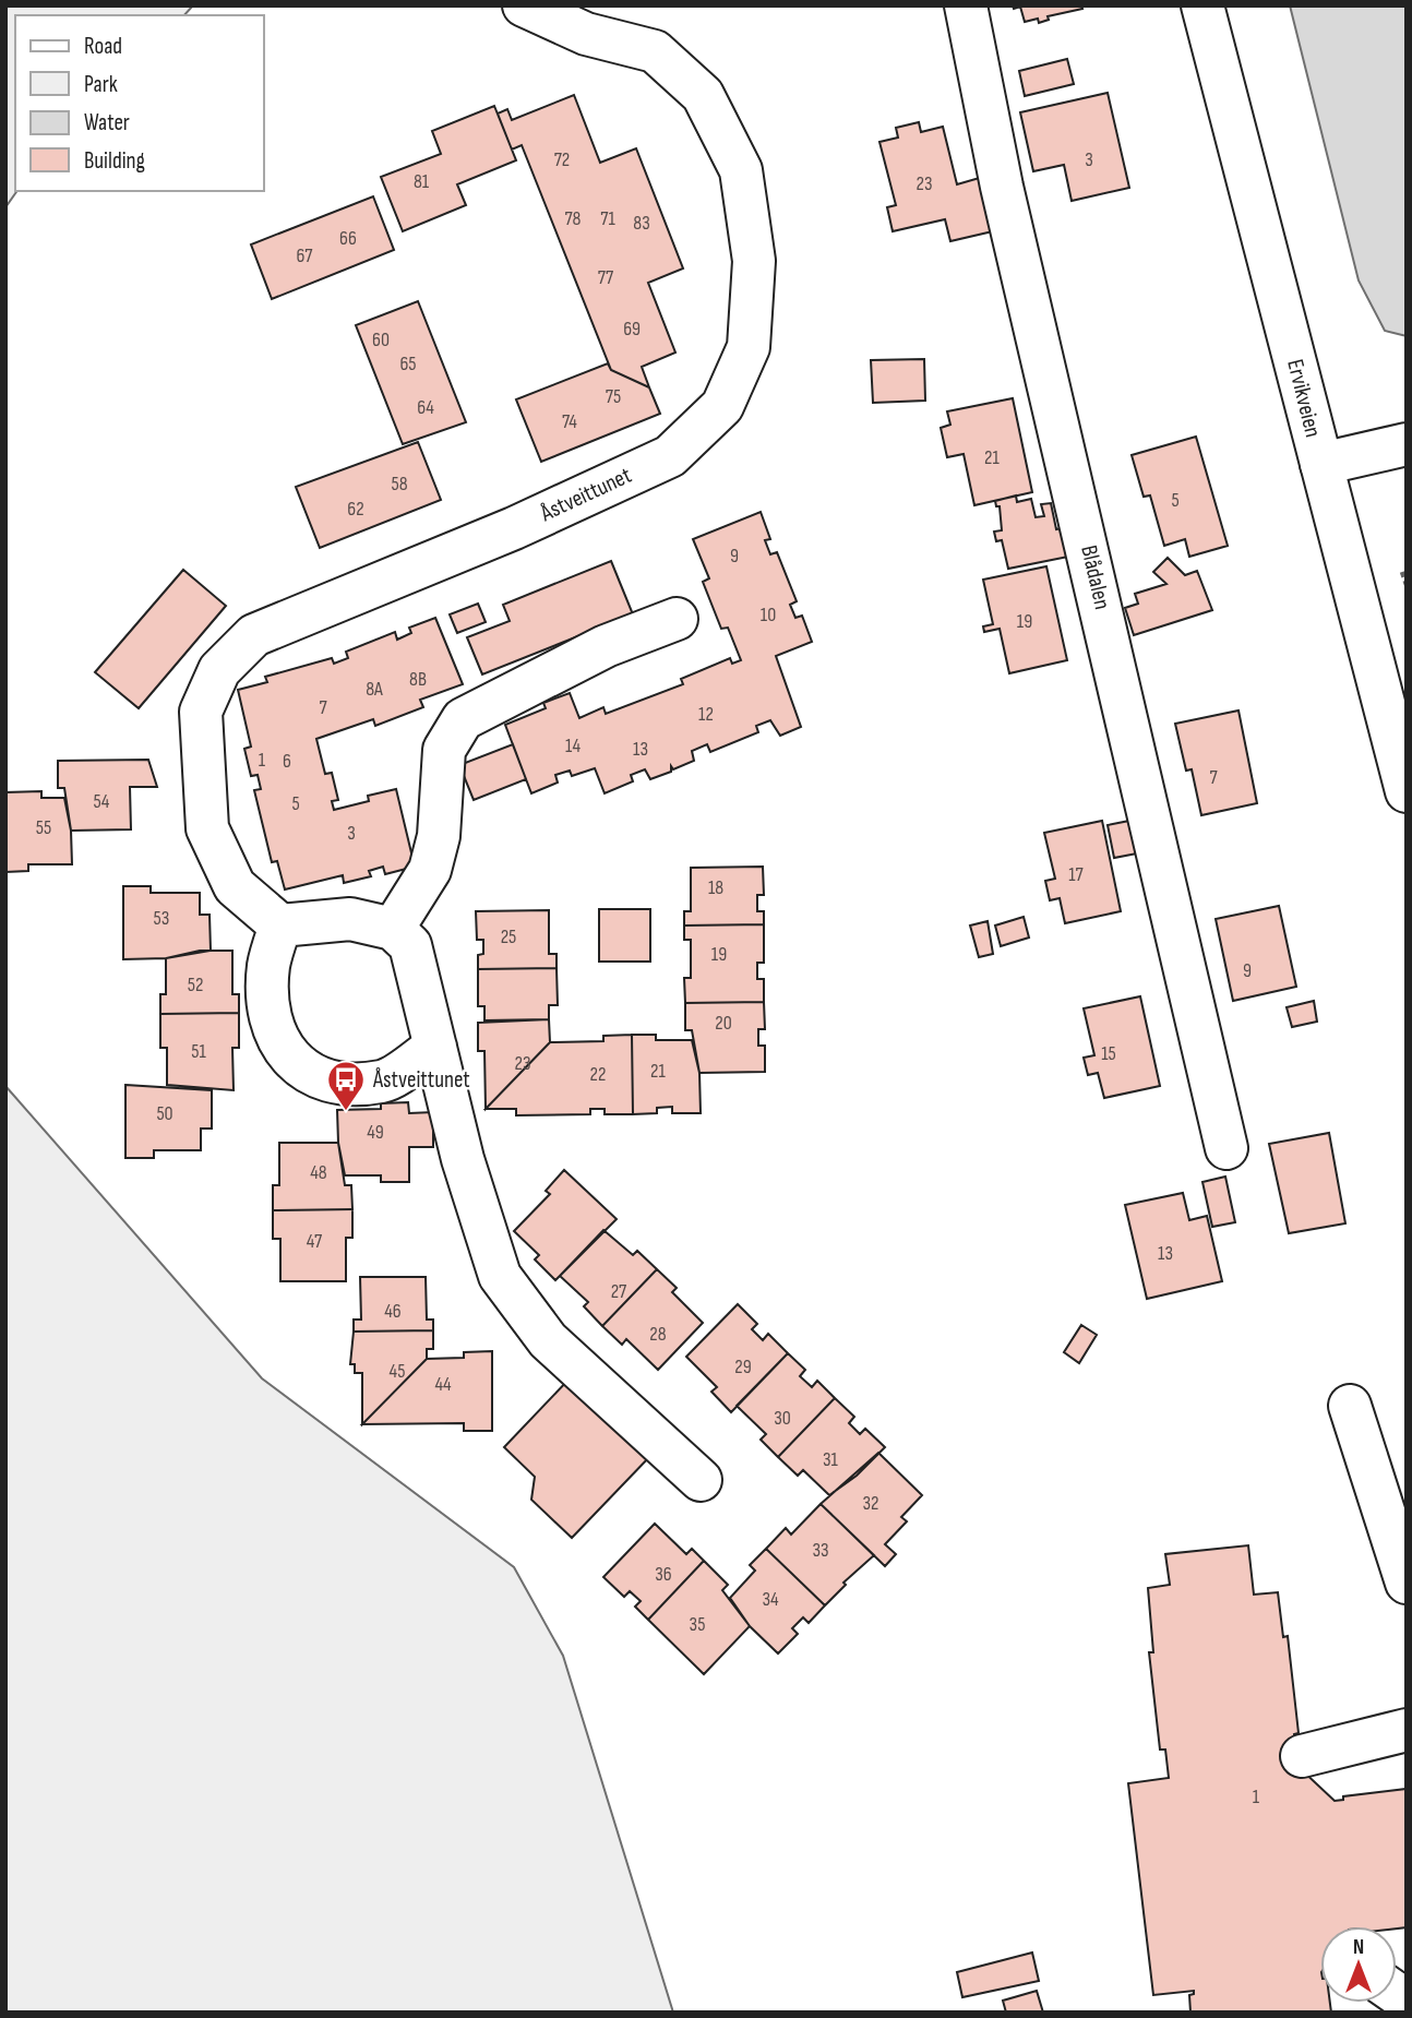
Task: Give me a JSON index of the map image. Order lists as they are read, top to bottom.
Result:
{
  "streets": {
    "street": ["Ervikveien", "Åstveittunet", "Blådalen"]
  },
  "places": {
    "bus stop": ["Åstveittunet"]
  },
  "house_numbers": [
    "72",
    "3",
    "81",
    "23",
    "78",
    "71",
    "83",
    "66",
    "67",
    "77",
    "69",
    "60",
    "65",
    "75",
    "64",
    "74",
    "21",
    "58",
    "5",
    "62",
    "9",
    "10",
    "19",
    "8B",
    "8A",
    "7",
    "12",
    "14",
    "13",
    "1",
    "6",
    "7",
    "54",
    "5",
    "55",
    "3",
    "17",
    "18",
    "53",
    "25",
    "19",
    "9",
    "52",
    "20",
    "51",
    "15",
    "23",
    "21",
    "22",
    "50",
    "49",
    "48",
    "47",
    "13",
    "27",
    "46",
    "28",
    "29",
    "45",
    "44",
    "30",
    "31",
    "32",
    "33",
    "36",
    "34",
    "35",
    "1"
  ],
  "legend": [
    "Road",
    "Park",
    "Water",
    "Building"
  ],
  "north": "top"
}
